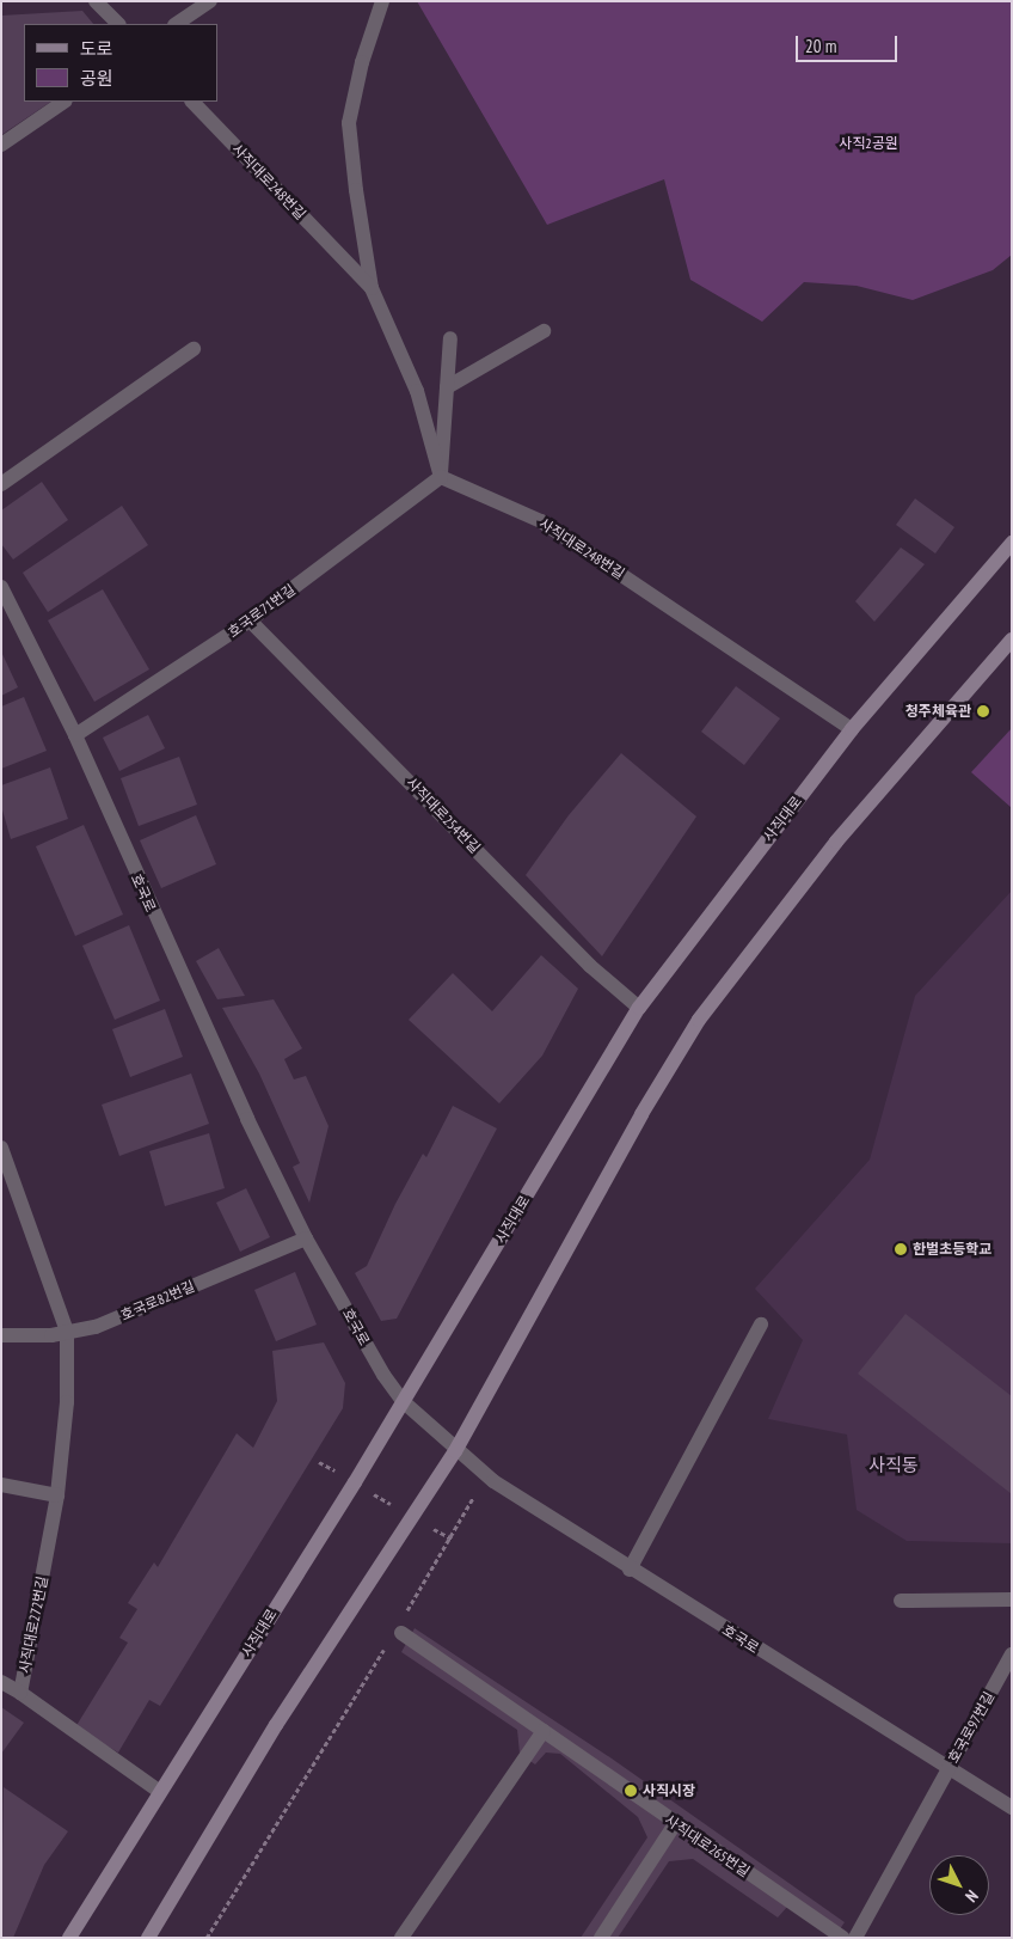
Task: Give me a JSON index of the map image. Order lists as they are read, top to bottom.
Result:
{
  "streets": {
    "main road": ["사직대로"],
    "street": [
      "사직대로248번길",
      "호국로71번길",
      "사직대로254번길",
      "호국로",
      "호국로82번길",
      "사직대로272번길",
      "호국로97번길",
      "사직대로265번길"
    ]
  },
  "crossings": [
    ["사직대로248번길", "호국로71번길"],
    ["사직대로248번길", "사직대로"],
    ["호국로71번길", "사직대로254번길"],
    ["호국로71번길", "호국로"],
    ["사직대로254번길", "사직대로"],
    ["사직대로", "호국로"],
    ["사직대로", "사직대로272번길"],
    ["호국로", "호국로82번길"],
    ["호국로", "호국로97번길"],
    ["호국로82번길", "사직대로272번길"]
  ],
  "districts": ["사직동"],
  "parks": ["사직2공원"],
  "places": ["청주체육관", "한벌초등학교", "사직시장"],
  "legend": ["도로", "공원"],
  "scale_bar": "20 m",
  "north": "bottom right"
}
